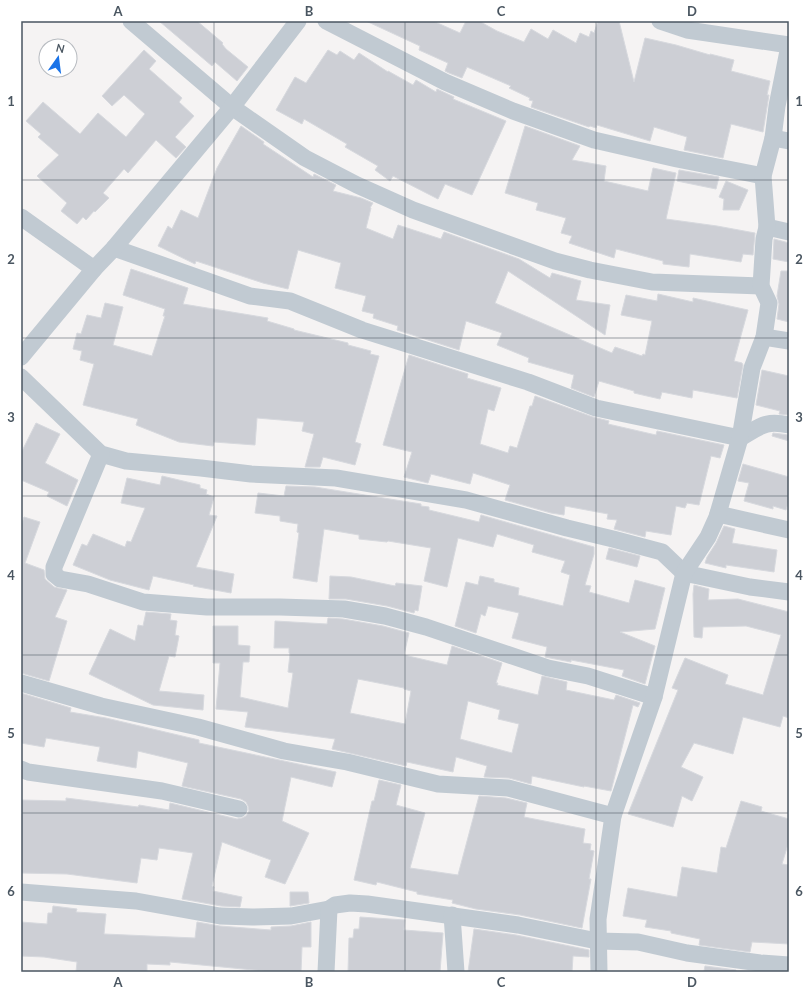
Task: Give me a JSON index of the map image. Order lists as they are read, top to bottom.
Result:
{
  "north": "top",
  "grid": {
    "columns": [
      "A",
      "B",
      "C",
      "D"
    ],
    "rows": [
      "1",
      "2",
      "3",
      "4",
      "5",
      "6"
    ]
  }
}
